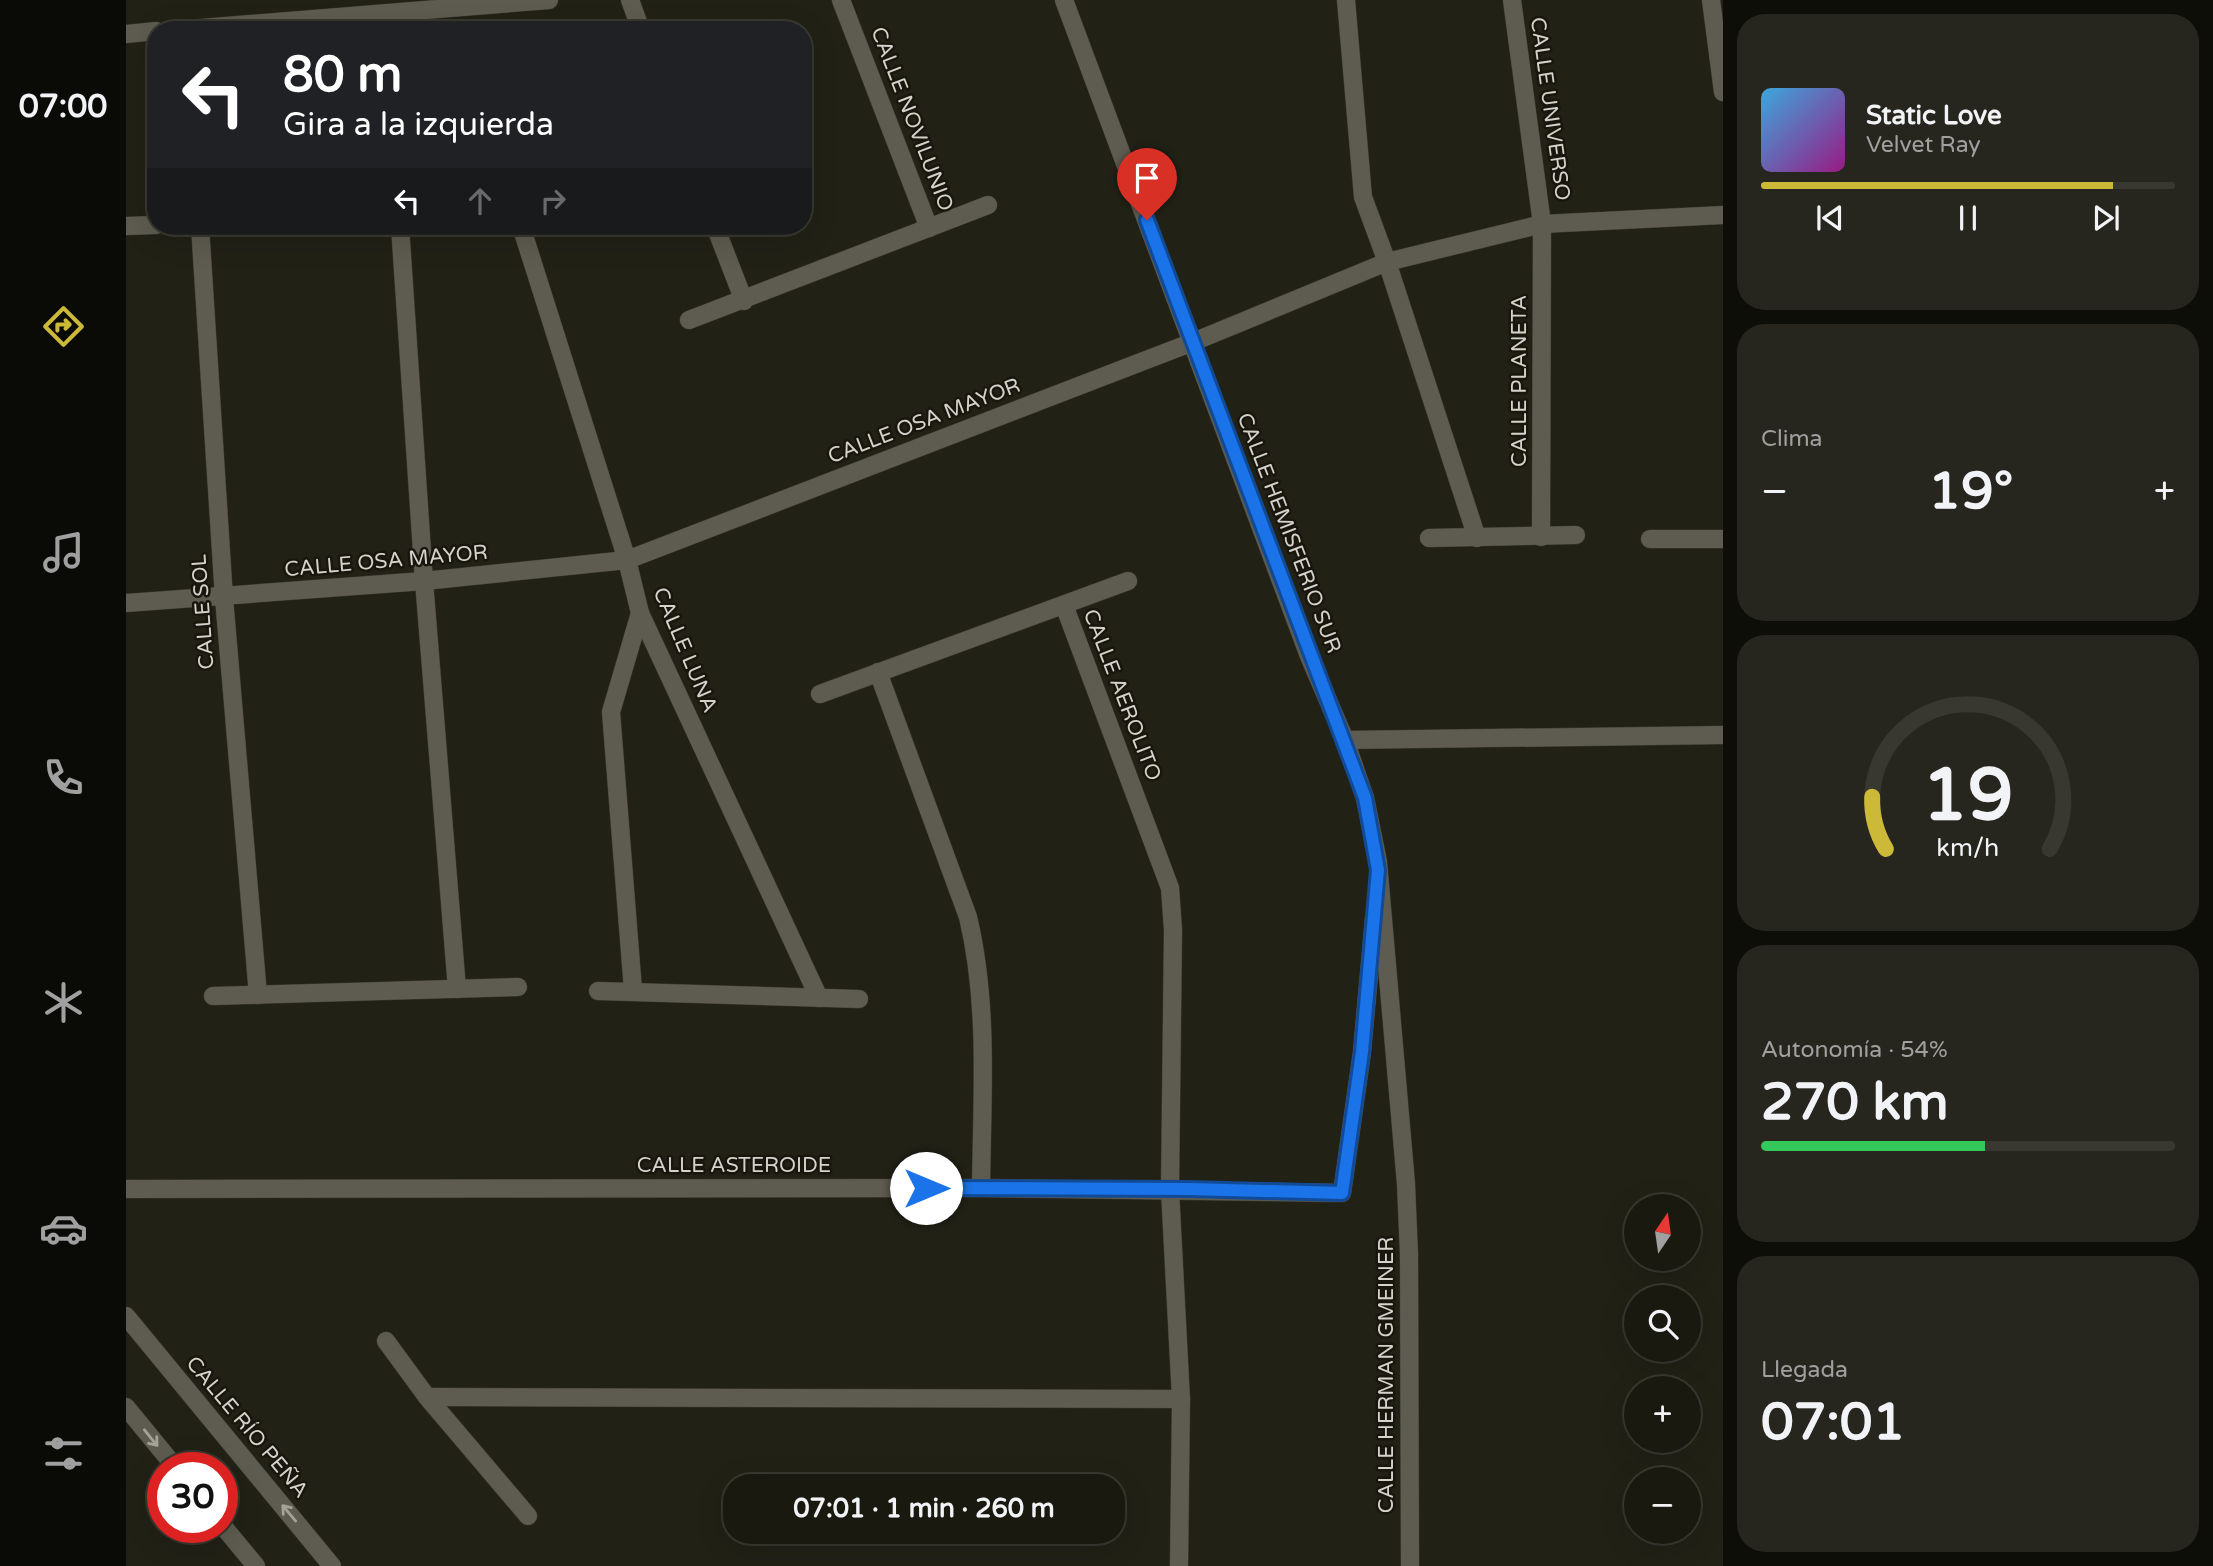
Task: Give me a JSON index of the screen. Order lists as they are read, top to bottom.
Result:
{
  "streets": {
    "street": [
      "CALLE UNIVERSO",
      "CALLE NOVILUNIO",
      "CALLE PLANETA",
      "CALLE OSA MAYOR",
      "CALLE HEMISFERIO SUR",
      "CALLE SOL",
      "CALLE LUNA",
      "CALLE AEROLITO",
      "CALLE ASTEROIDE",
      "CALLE HERMAN GMEINER",
      "CALLE RÍO PEÑA"
    ]
  },
  "crossings": [
    ["CALLE UNIVERSO", "CALLE PLANETA"],
    ["CALLE UNIVERSO", "CALLE OSA MAYOR"],
    ["CALLE PLANETA", "CALLE OSA MAYOR"],
    ["CALLE OSA MAYOR", "CALLE HEMISFERIO SUR"],
    ["CALLE OSA MAYOR", "CALLE SOL"],
    ["CALLE OSA MAYOR", "CALLE LUNA"],
    ["CALLE HEMISFERIO SUR", "CALLE ASTEROIDE"],
    ["CALLE HEMISFERIO SUR", "CALLE HERMAN GMEINER"],
    ["CALLE AEROLITO", "CALLE ASTEROIDE"]
  ],
  "one_way": ["CALLE RÍO PEÑA"],
  "north": "top",
  "page": {
    "tabs": "07:00",
    "turn": ["80 m", "Gira a la izquierda"],
    "song": ["Static Love", "Velvet Ray"],
    "tile": [
      "Clima",
      ["Autonomía · 54%", "270 km"],
      ["Llegada", "07:01"]
    ],
    "heat": ["−", "19°", "+"],
    "map_buttons": ["+", "−"],
    "limit": "30",
    "trip": "07:01 · 1 min · 260 m",
    "gauge": ["19", "km/h"]
  }
}
